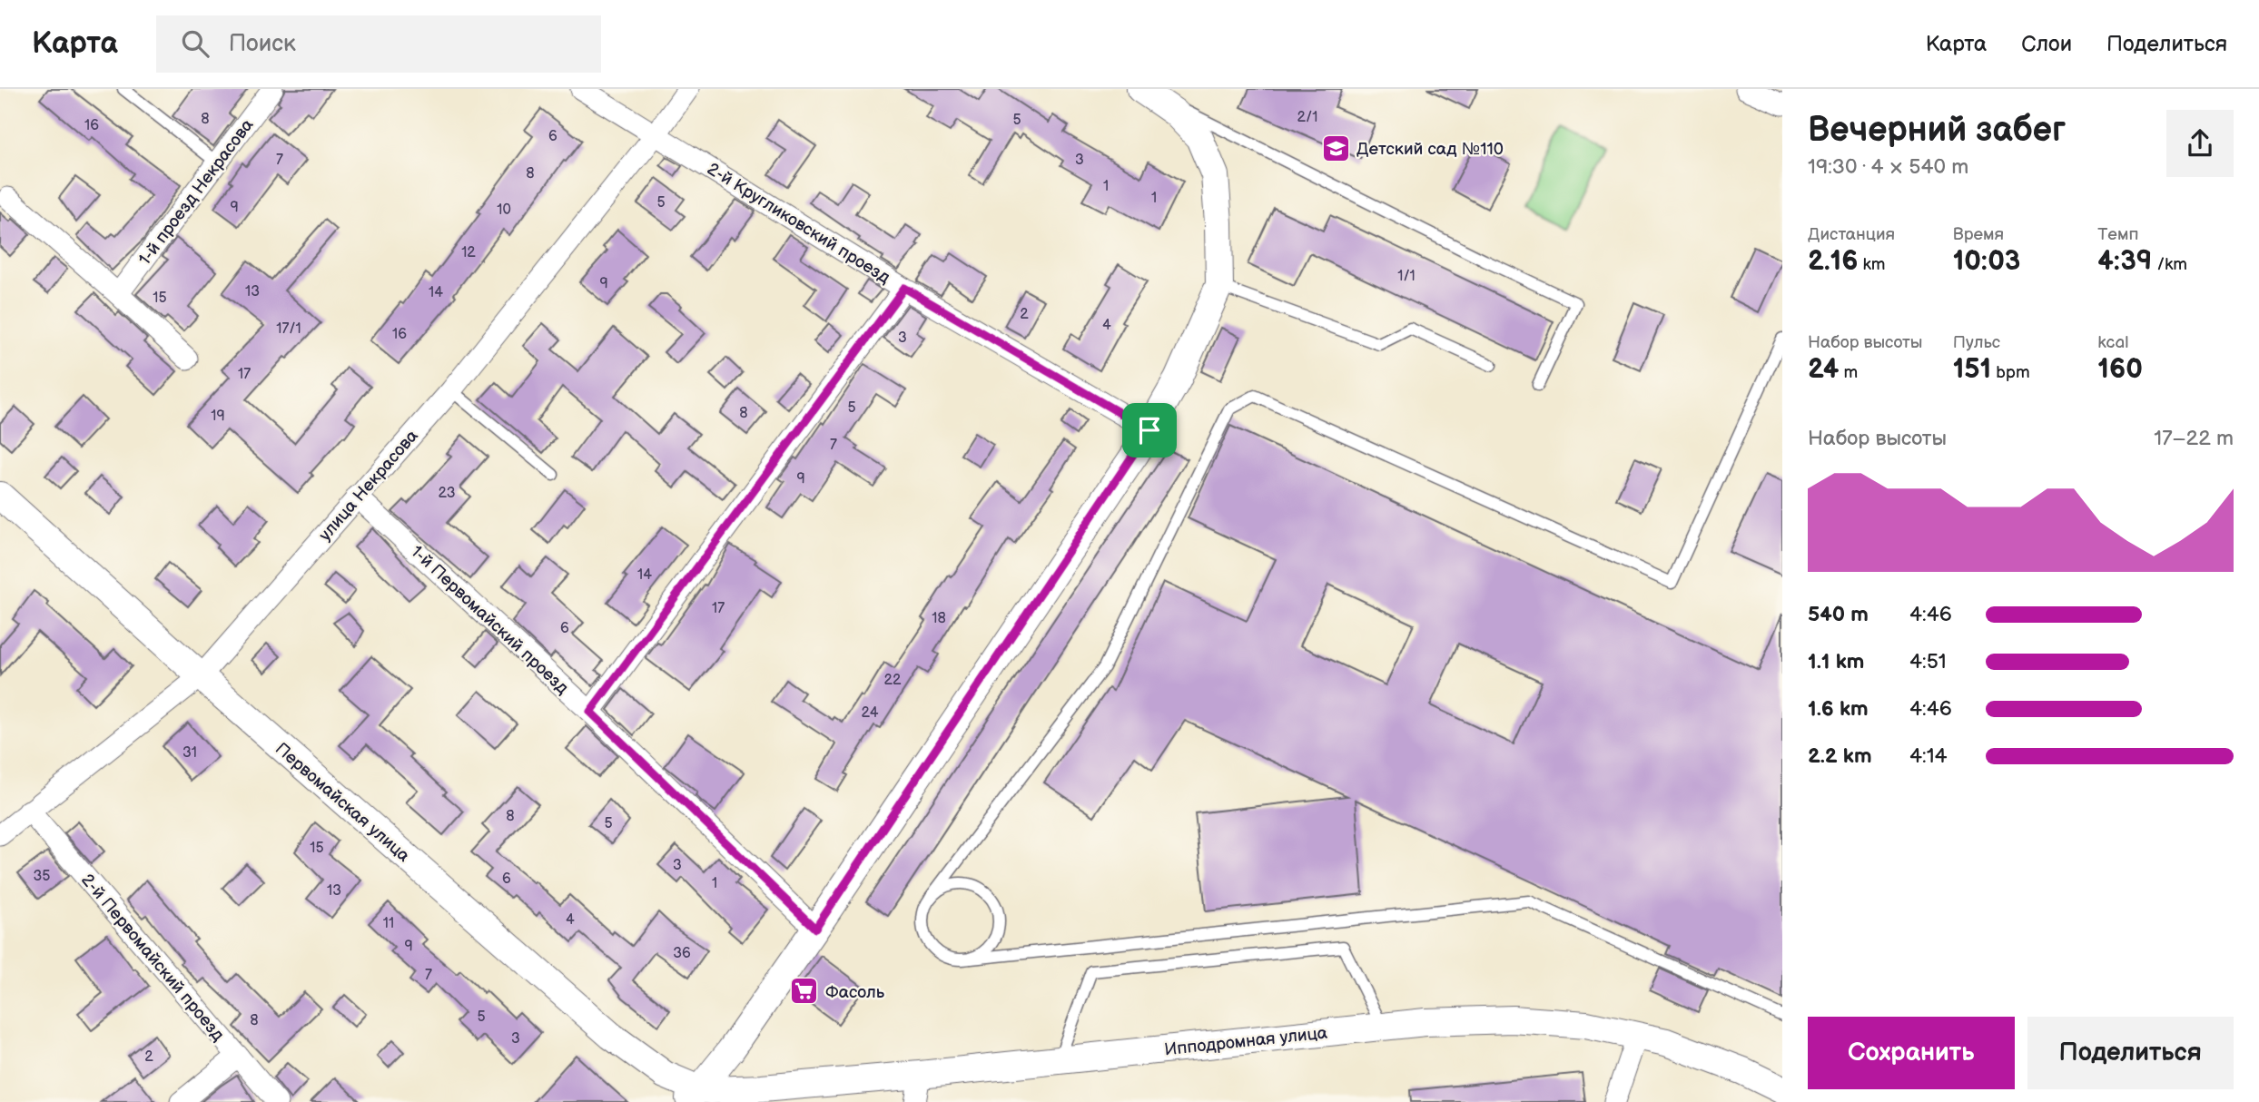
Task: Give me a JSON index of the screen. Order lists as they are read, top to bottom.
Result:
{
  "streets": {
    "street": [
      "1-й проезд Некрасова",
      "2-й Кругликовский проезд",
      "улица Некрасова",
      "1-й Первомайский проезд",
      "Первомайская улица",
      "2-й Первомайский проезд",
      "Ипподромная улица"
    ]
  },
  "crossings": [
    ["2-й Кругликовский проезд", "улица Некрасова"],
    ["улица Некрасова", "1-й Первомайский проезд"],
    ["улица Некрасова", "Первомайская улица"],
    ["улица Некрасова", "2-й Первомайский проезд"],
    ["Первомайская улица", "Ипподромная улица"]
  ],
  "places": {
    "school or university": ["Детский сад №110"],
    "supermarket": ["Фасоль"]
  },
  "house_numbers": [
    "2/1",
    "8",
    "5",
    "16",
    "6",
    "7",
    "3",
    "8",
    "1",
    "1",
    "5",
    "9",
    "10",
    "12",
    "1/1",
    "9",
    "13",
    "14",
    "15",
    "2",
    "4",
    "17/1",
    "16",
    "3",
    "17",
    "5",
    "8",
    "19",
    "7",
    "9",
    "23",
    "14",
    "17",
    "18",
    "6",
    "22",
    "24",
    "31",
    "8",
    "5",
    "15",
    "3",
    "35",
    "6",
    "1",
    "13",
    "4",
    "11",
    "9",
    "36",
    "7",
    "5",
    "8",
    "3",
    "2"
  ],
  "page": {
    "header": "Карта",
    "search": "Поиск",
    "nav": ["Карта", "Слои", "Поделиться"],
    "heading": ["Вечерний забег", "19:30 · 4 × 540 m"],
    "stats": [
      ["Дистанция", "2.16 km"],
      ["Время", "10:03"],
      ["Темп", "4:39 /km"],
      ["Набор высоты", "24 m"],
      ["Пульс", "151 bpm"],
      ["kcal", "160"]
    ],
    "chart": ["Набор высоты", "17–22 m"],
    "list": [
      {
        "name": "540 m",
        "note": "4:46"
      },
      {
        "name": "1.1 km",
        "note": "4:51"
      },
      {
        "name": "1.6 km",
        "note": "4:46"
      },
      {
        "name": "2.2 km",
        "note": "4:14"
      }
    ],
    "buttons": ["Сохранить", "Поделиться"]
  }
}
